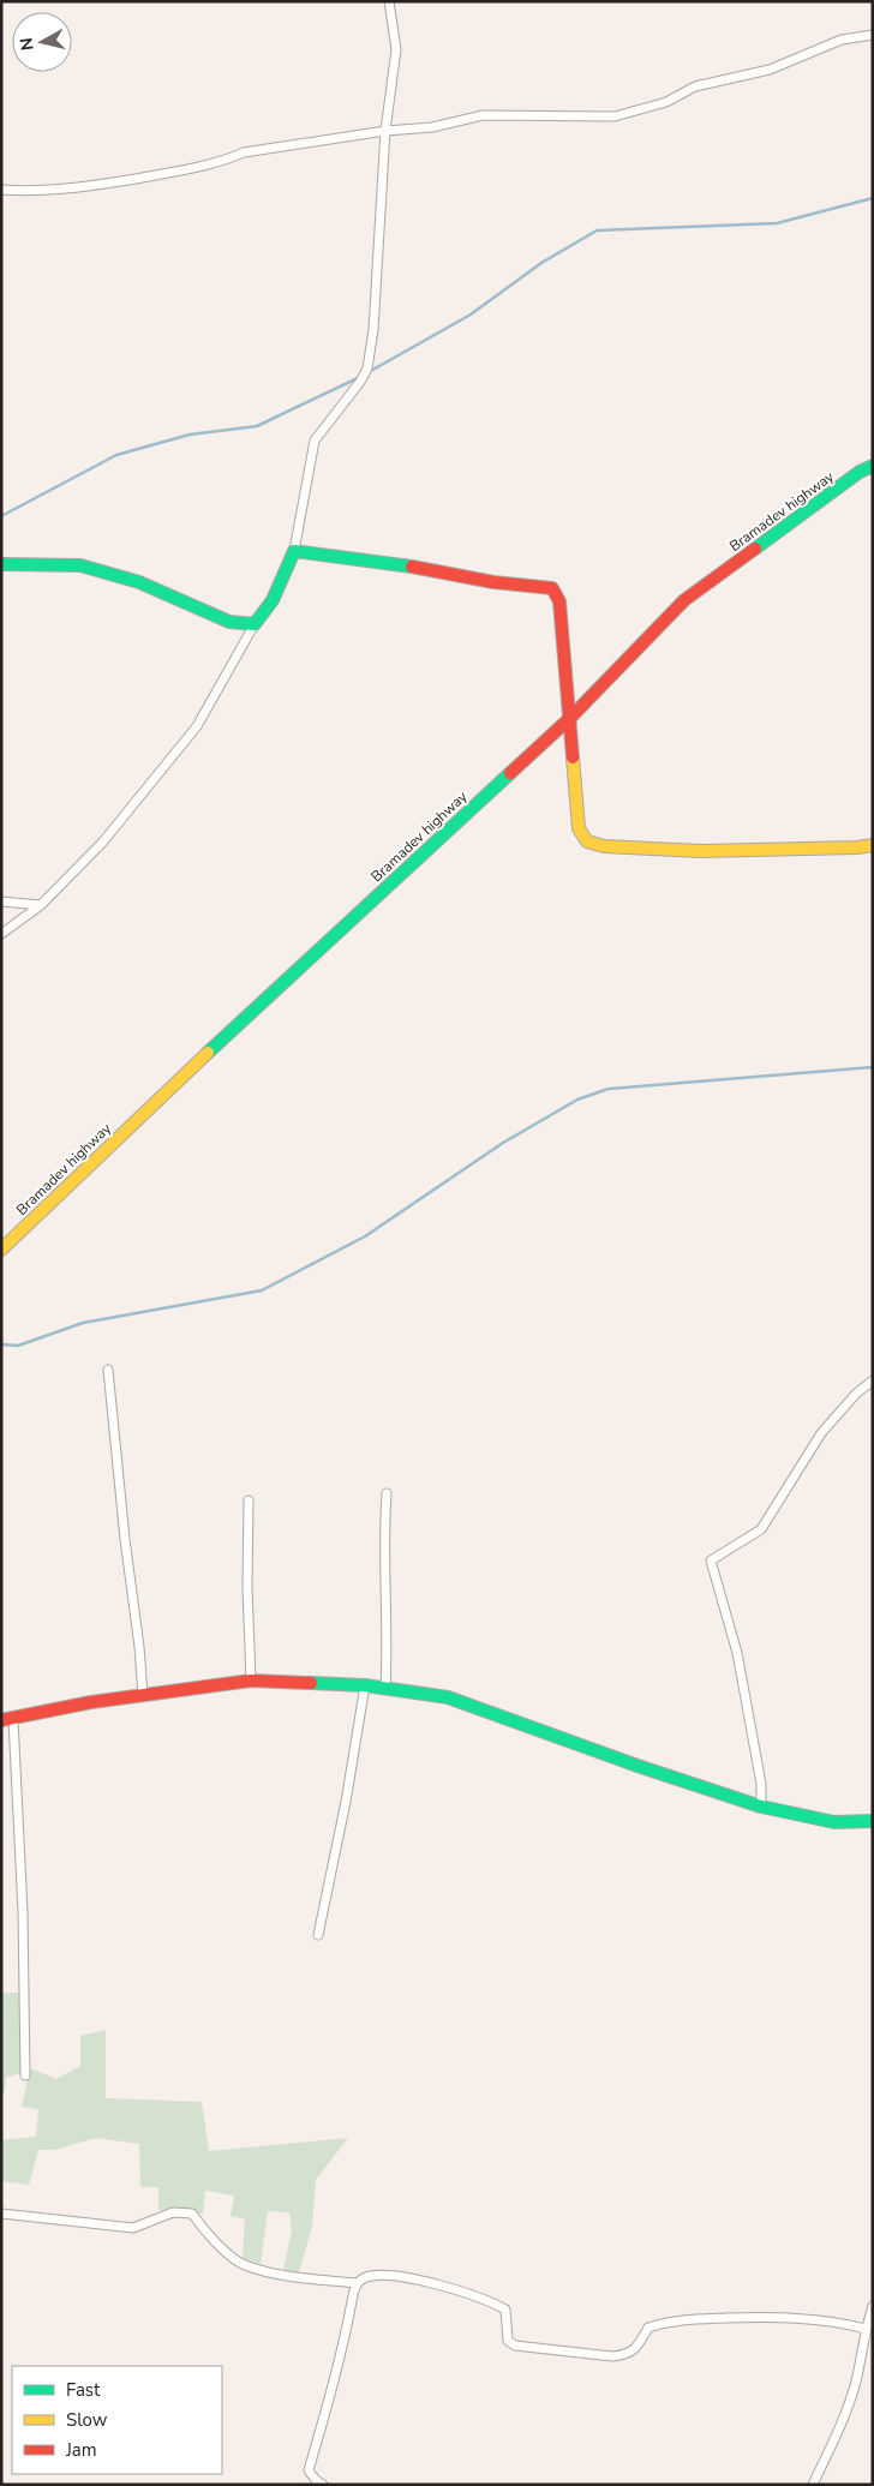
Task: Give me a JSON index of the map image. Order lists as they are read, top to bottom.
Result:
{
  "streets": {
    "street": ["Bramadev highway"]
  },
  "legend": ["Fast", "Slow", "Jam"],
  "north": "left"
}
